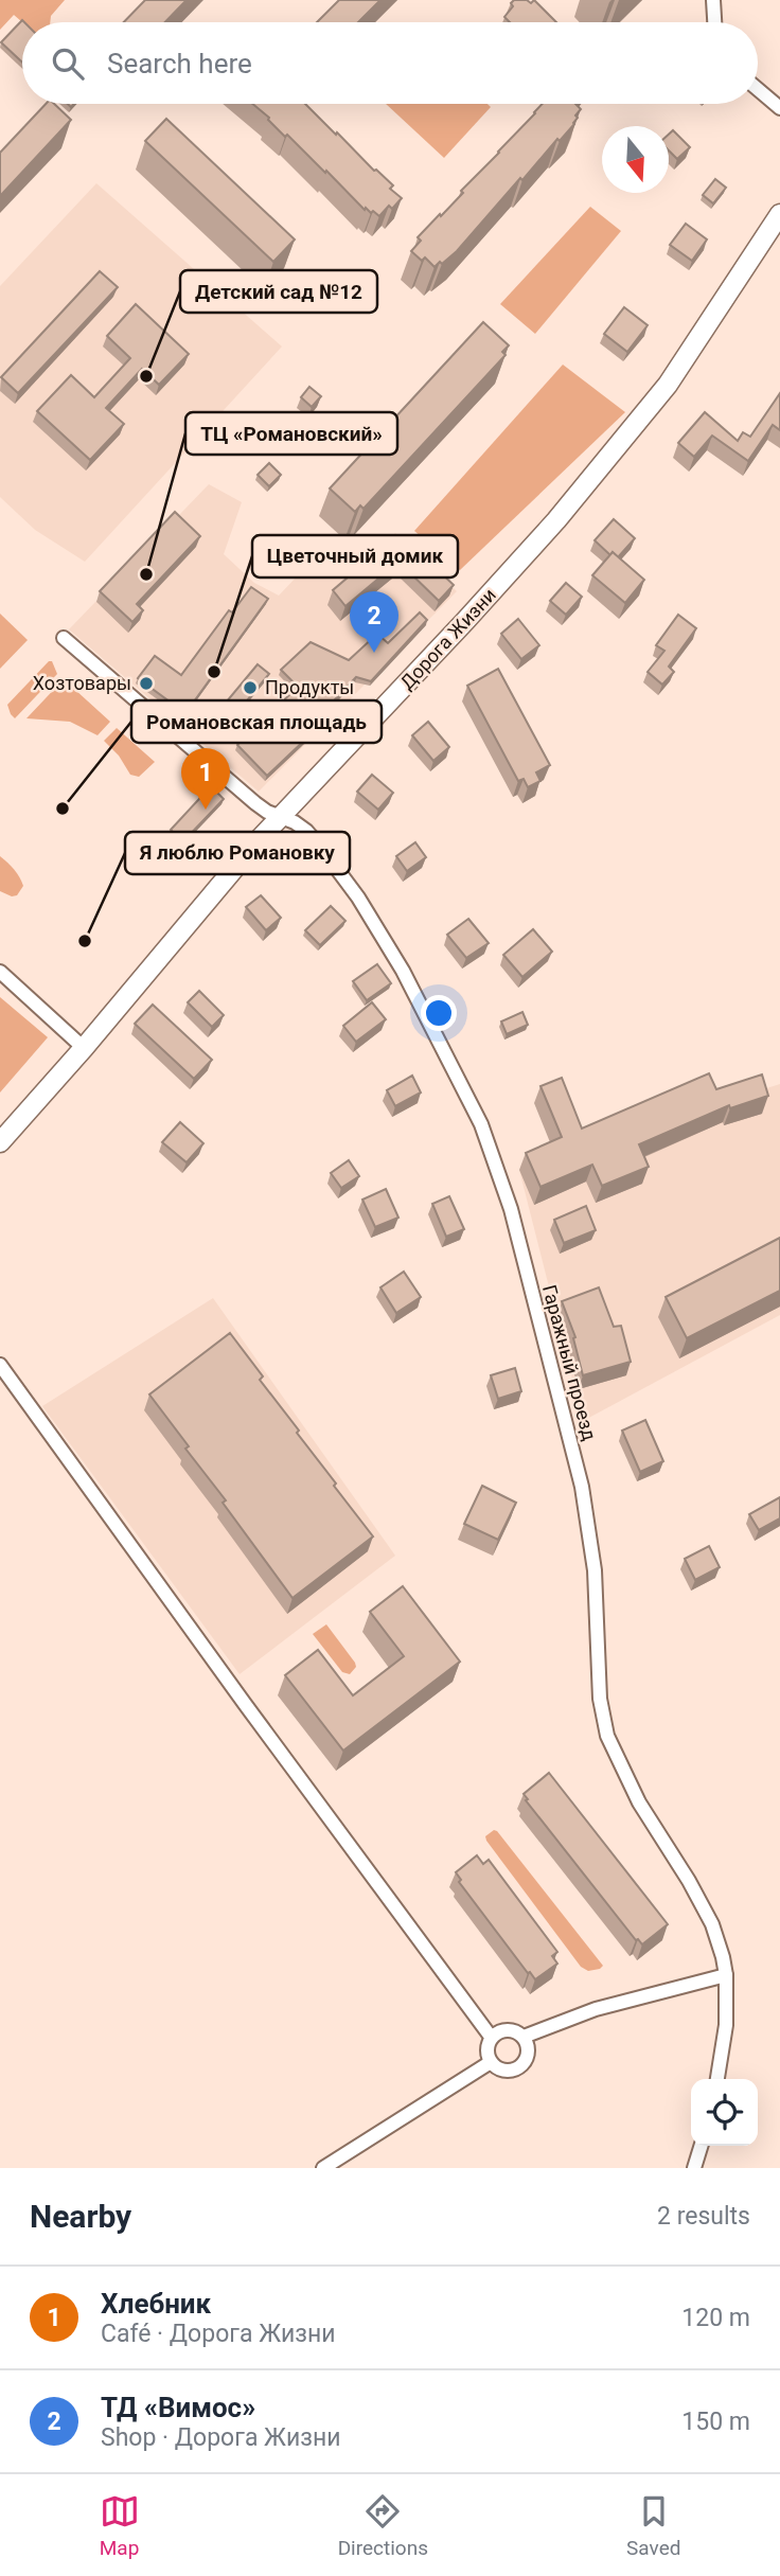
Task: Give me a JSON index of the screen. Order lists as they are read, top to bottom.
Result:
{
  "streets": {
    "main road": ["Дорога Жизни"],
    "street": ["Гаражный проезд"]
  },
  "crossings": [
    ["Дорога Жизни", "Гаражный проезд"]
  ],
  "places": [
    "Детский сад №12",
    "ТЦ «Романовский»",
    "Цветочный домик",
    "Хозтовары",
    "Продукты",
    "Романовская площадь",
    "Я люблю Романовку"
  ],
  "north": "bottom",
  "page": {
    "search": "Search here",
    "pins": ["2", "1"],
    "heading": ["Nearby", "2 results"],
    "list": [
      {
        "mark": "1",
        "name": "Хлебник",
        "note": "Café · Дорога Жизни",
        "value": "120 m"
      },
      {
        "mark": "2",
        "name": "ТД «Вимос»",
        "note": "Shop · Дорога Жизни",
        "value": "150 m"
      }
    ],
    "nav": ["Map", "Directions", "Saved"]
  }
}
